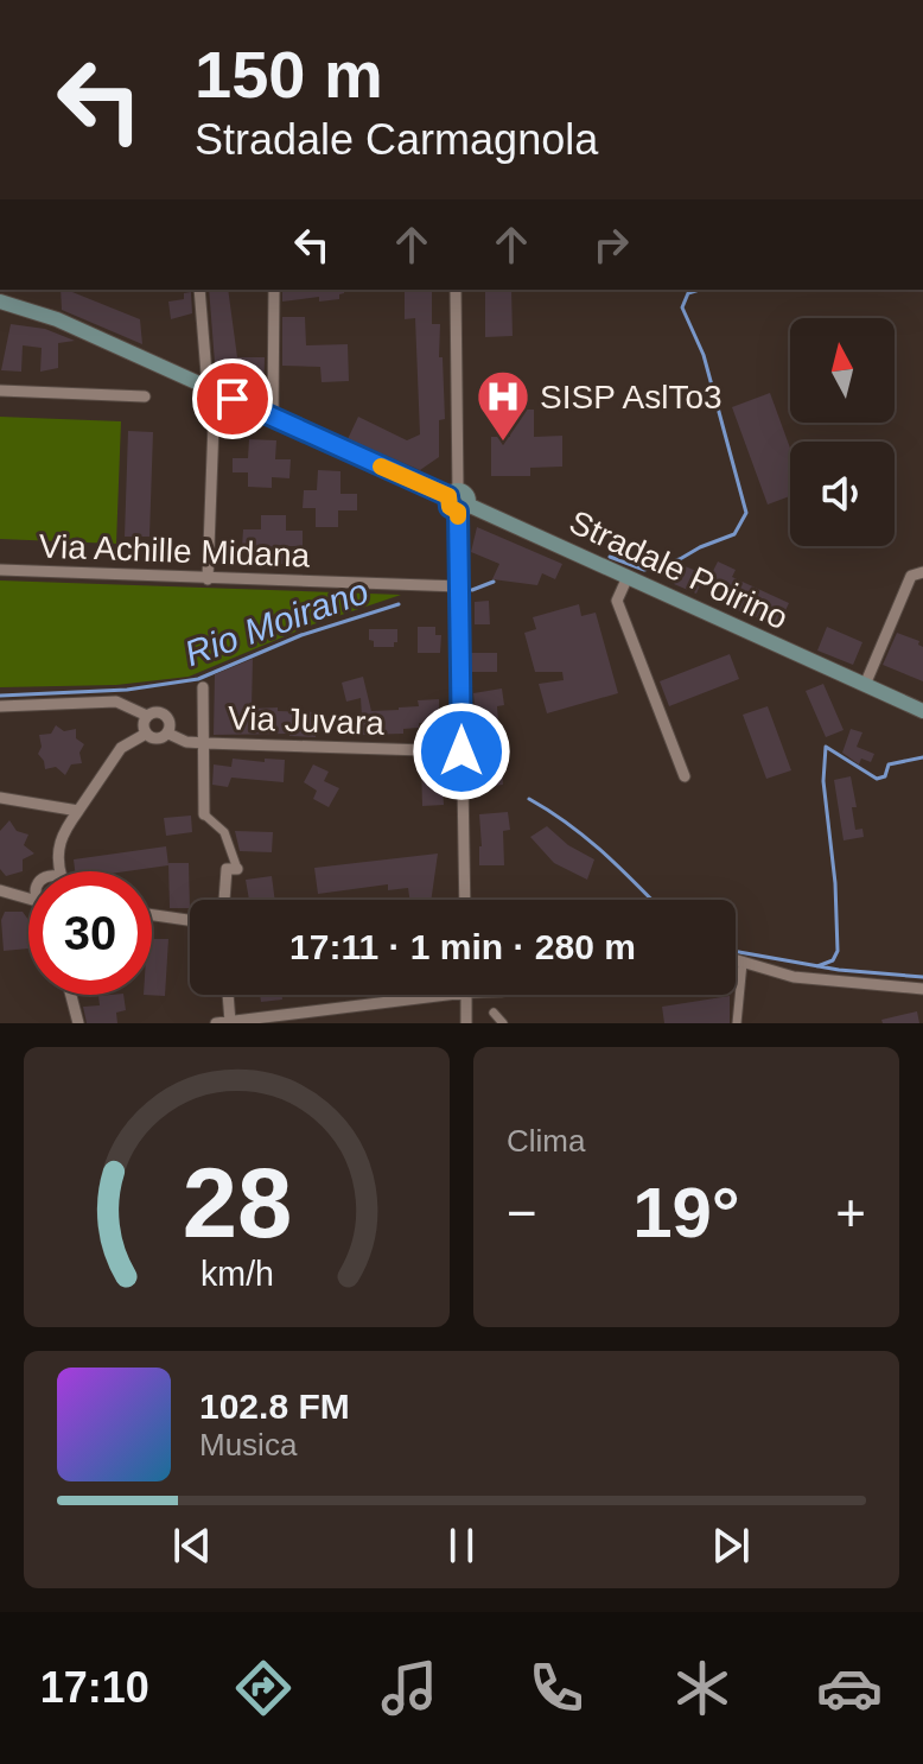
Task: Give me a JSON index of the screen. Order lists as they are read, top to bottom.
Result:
{
  "streets": {
    "main road": ["Stradale Poirino"],
    "street": ["Via Achille Midana", "Via Juvara"]
  },
  "water": ["Rio Moirano"],
  "places": {
    "hospital": ["SISP AslTo3"]
  },
  "north": "top",
  "page": {
    "turn": ["150 m", "Stradale Carmagnola"],
    "limit": "30",
    "trip": "17:11 · 1 min · 280 m",
    "tile": "Clima",
    "heat": ["−", "19°", "+"],
    "song": ["102.8 FM", "Musica"],
    "tabs": "17:10",
    "gauge": ["28", "km/h"]
  }
}
